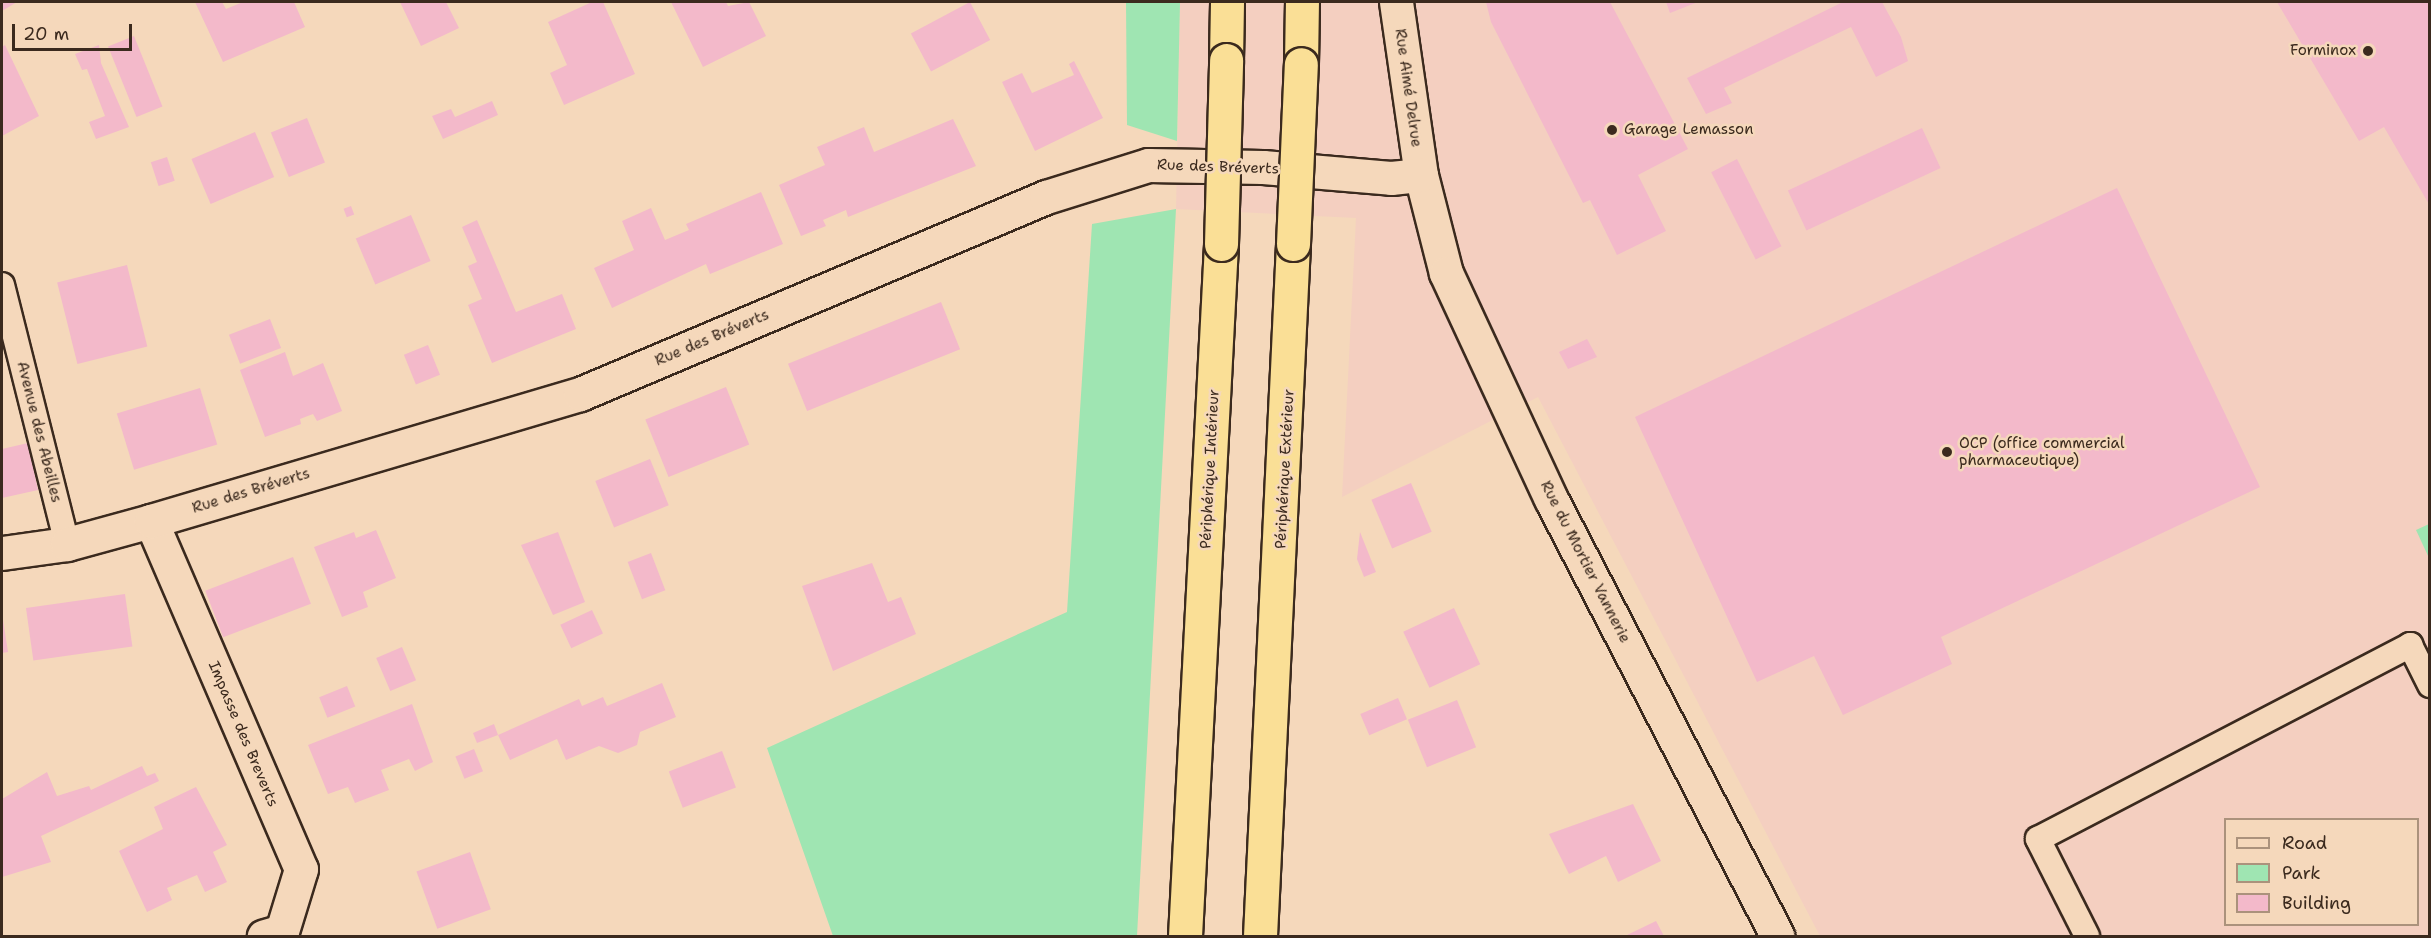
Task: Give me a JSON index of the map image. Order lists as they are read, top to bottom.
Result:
{
  "streets": {
    "highway": ["Périphérique Intérieur", "Périphérique Extérieur"],
    "street": [
      "Rue Aimé Delrue",
      "Rue des Bréverts",
      "Rue du Mortier Vannerie",
      "Impasse des Breverts"
    ],
    "lane": ["Avenue des Abeilles"]
  },
  "crossings": [
    ["Rue Aimé Delrue", "Rue des Bréverts"],
    ["Rue Aimé Delrue", "Rue du Mortier Vannerie"],
    ["Rue des Bréverts", "Avenue des Abeilles"],
    ["Rue des Bréverts", "Rue du Mortier Vannerie"],
    ["Rue des Bréverts", "Impasse des Breverts"]
  ],
  "places": ["Forminox", "Garage Lemasson", "OCP (office commercial pharmaceutique)"],
  "legend": ["Road", "Park", "Building"],
  "scale_bar": "20 m"
}
